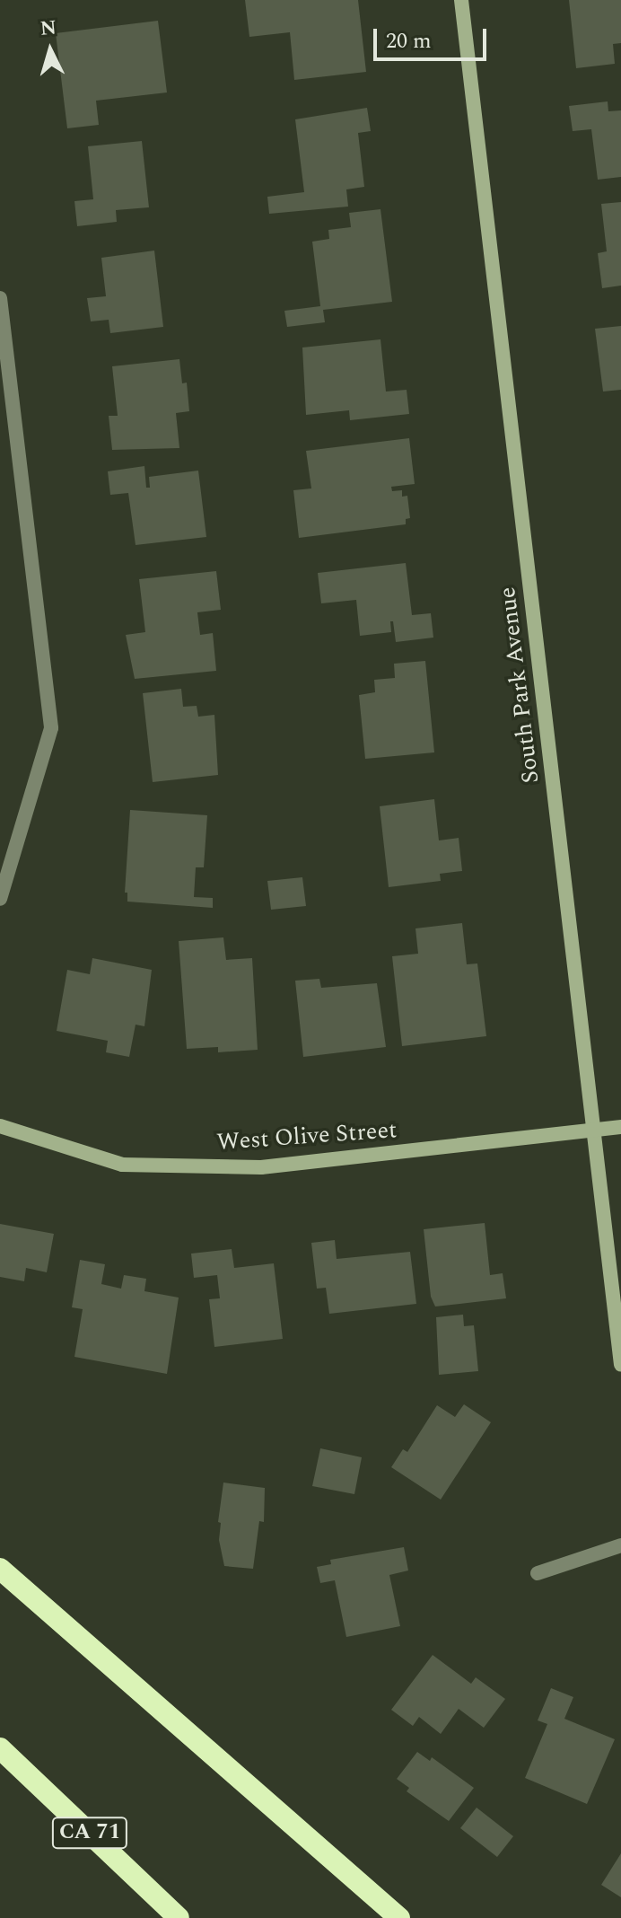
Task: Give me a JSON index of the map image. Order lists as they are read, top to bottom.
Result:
{
  "streets": {
    "highway": ["CA 71"],
    "street": ["South Park Avenue", "West Olive Street"]
  },
  "crossings": [
    ["South Park Avenue", "West Olive Street"]
  ],
  "scale_bar": "20 m",
  "north": "top"
}
